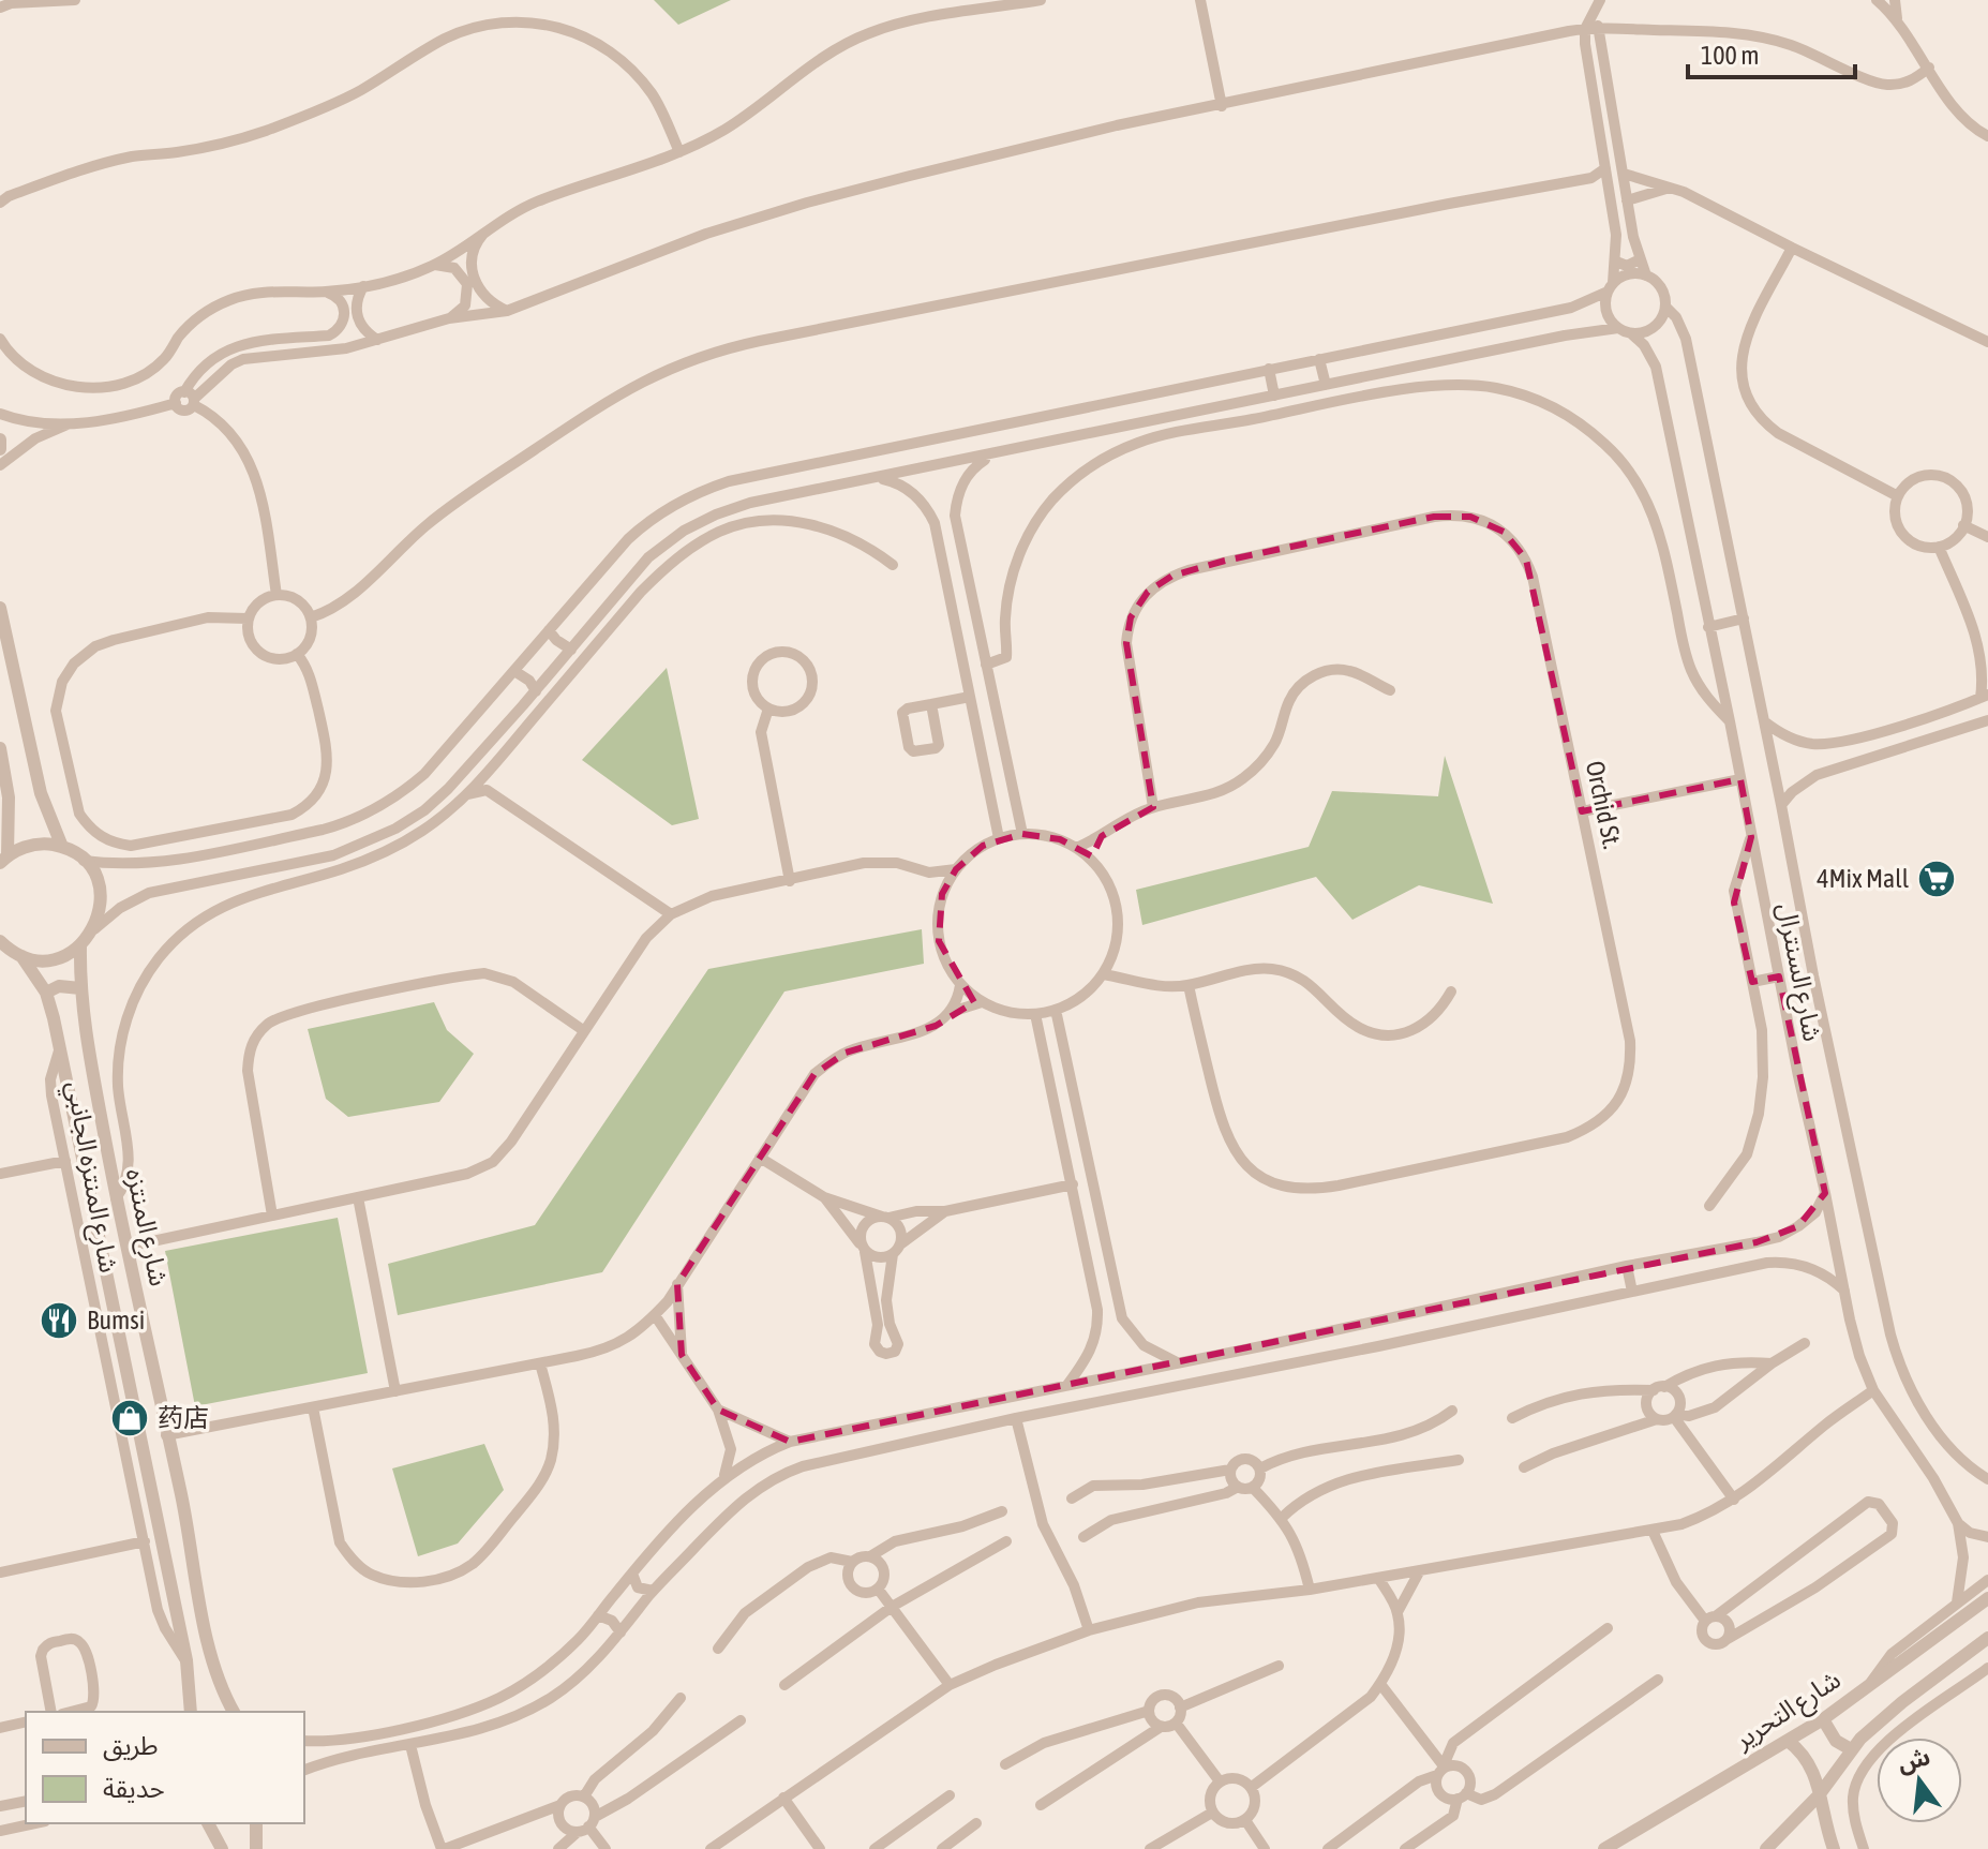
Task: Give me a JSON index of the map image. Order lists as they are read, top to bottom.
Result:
{
  "streets": {
    "street": [
      "Orchid St.",
      "شارع السنترال",
      "شارع المنتزه الجانبي",
      "شارع المنتزه",
      "شارع التحرير"
    ]
  },
  "crossings": [
    ["شارع المنتزه الجانبي", "شارع المنتزه"]
  ],
  "places": {
    "supermarket": ["4Mix Mall"],
    "restaurant": ["Bumsi"],
    "shop": ["药店"]
  },
  "legend": ["طريق", "حديقة"],
  "scale_bar": "100 m",
  "north": "top"
}
